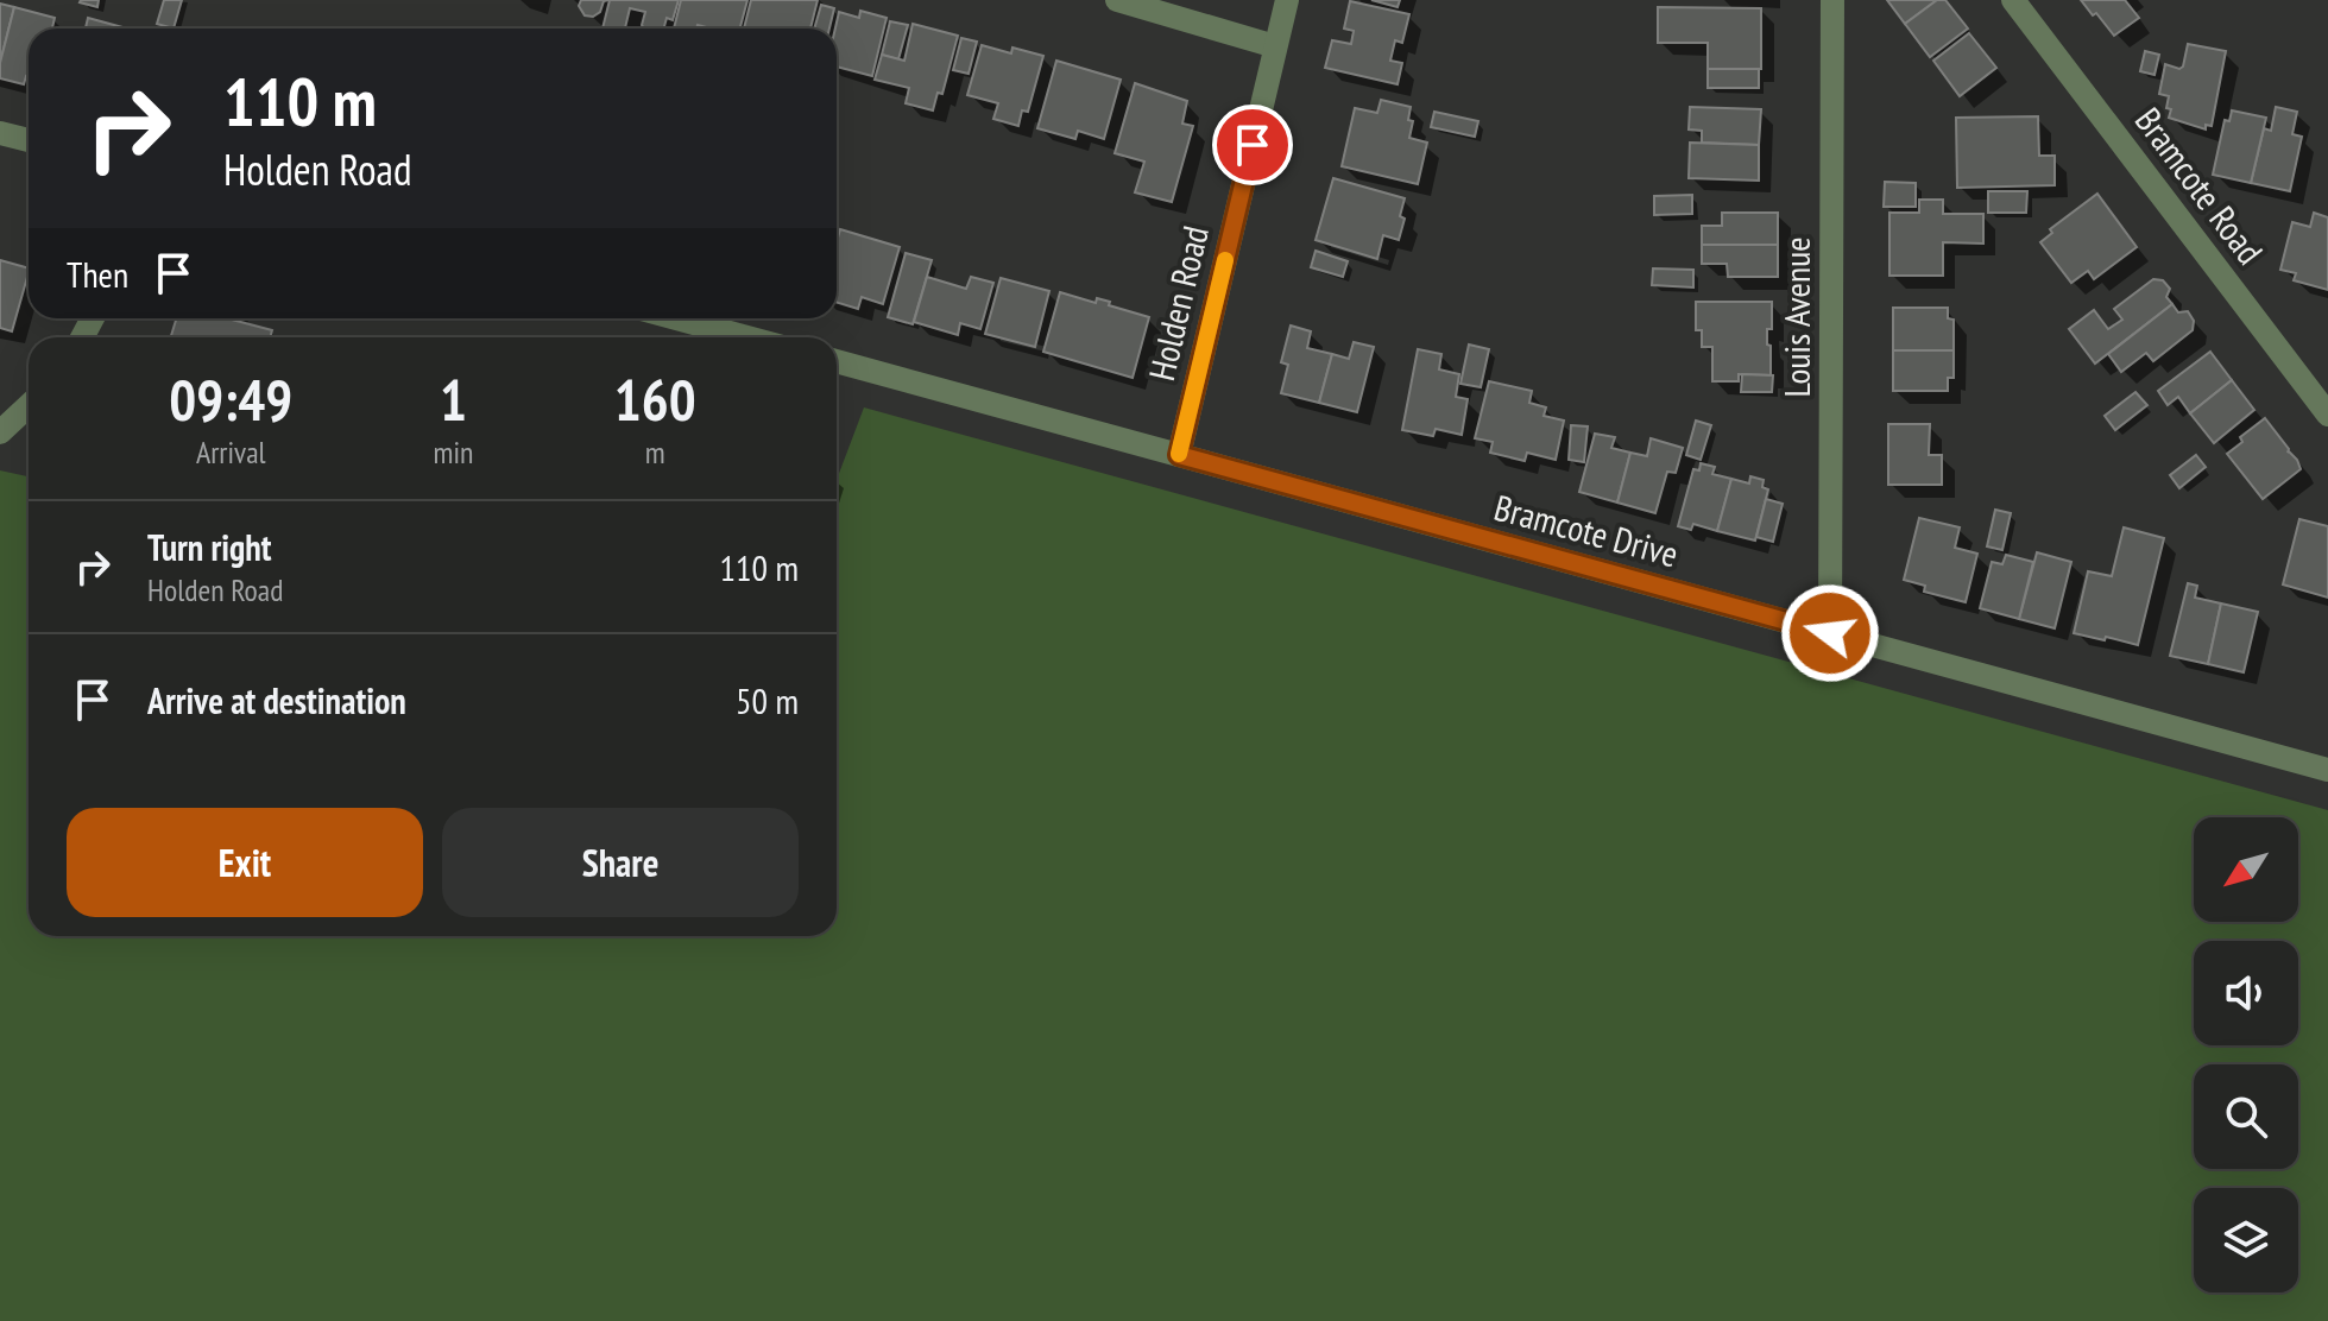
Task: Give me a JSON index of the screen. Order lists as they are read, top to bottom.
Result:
{
  "streets": {
    "street": [
      "Bramcote Road",
      "Holden Road",
      "Louis Avenue",
      "Bramcote Drive"
    ]
  },
  "crossings": [
    ["Holden Road", "Bramcote Drive"],
    ["Louis Avenue", "Bramcote Drive"]
  ],
  "north": "bottom left",
  "page": {
    "turn": ["110 m", "Holden Road"],
    "then": "Then",
    "eta": [
      "09:49",
      "Arrival",
      "1",
      "min",
      "160",
      "m"
    ],
    "list": [
      {
        "name": "Turn right",
        "note": "Holden Road",
        "value": "110 m"
      },
      {
        "name": "Arrive at destination",
        "value": "50 m"
      }
    ],
    "buttons": ["Exit", "Share"]
  }
}
